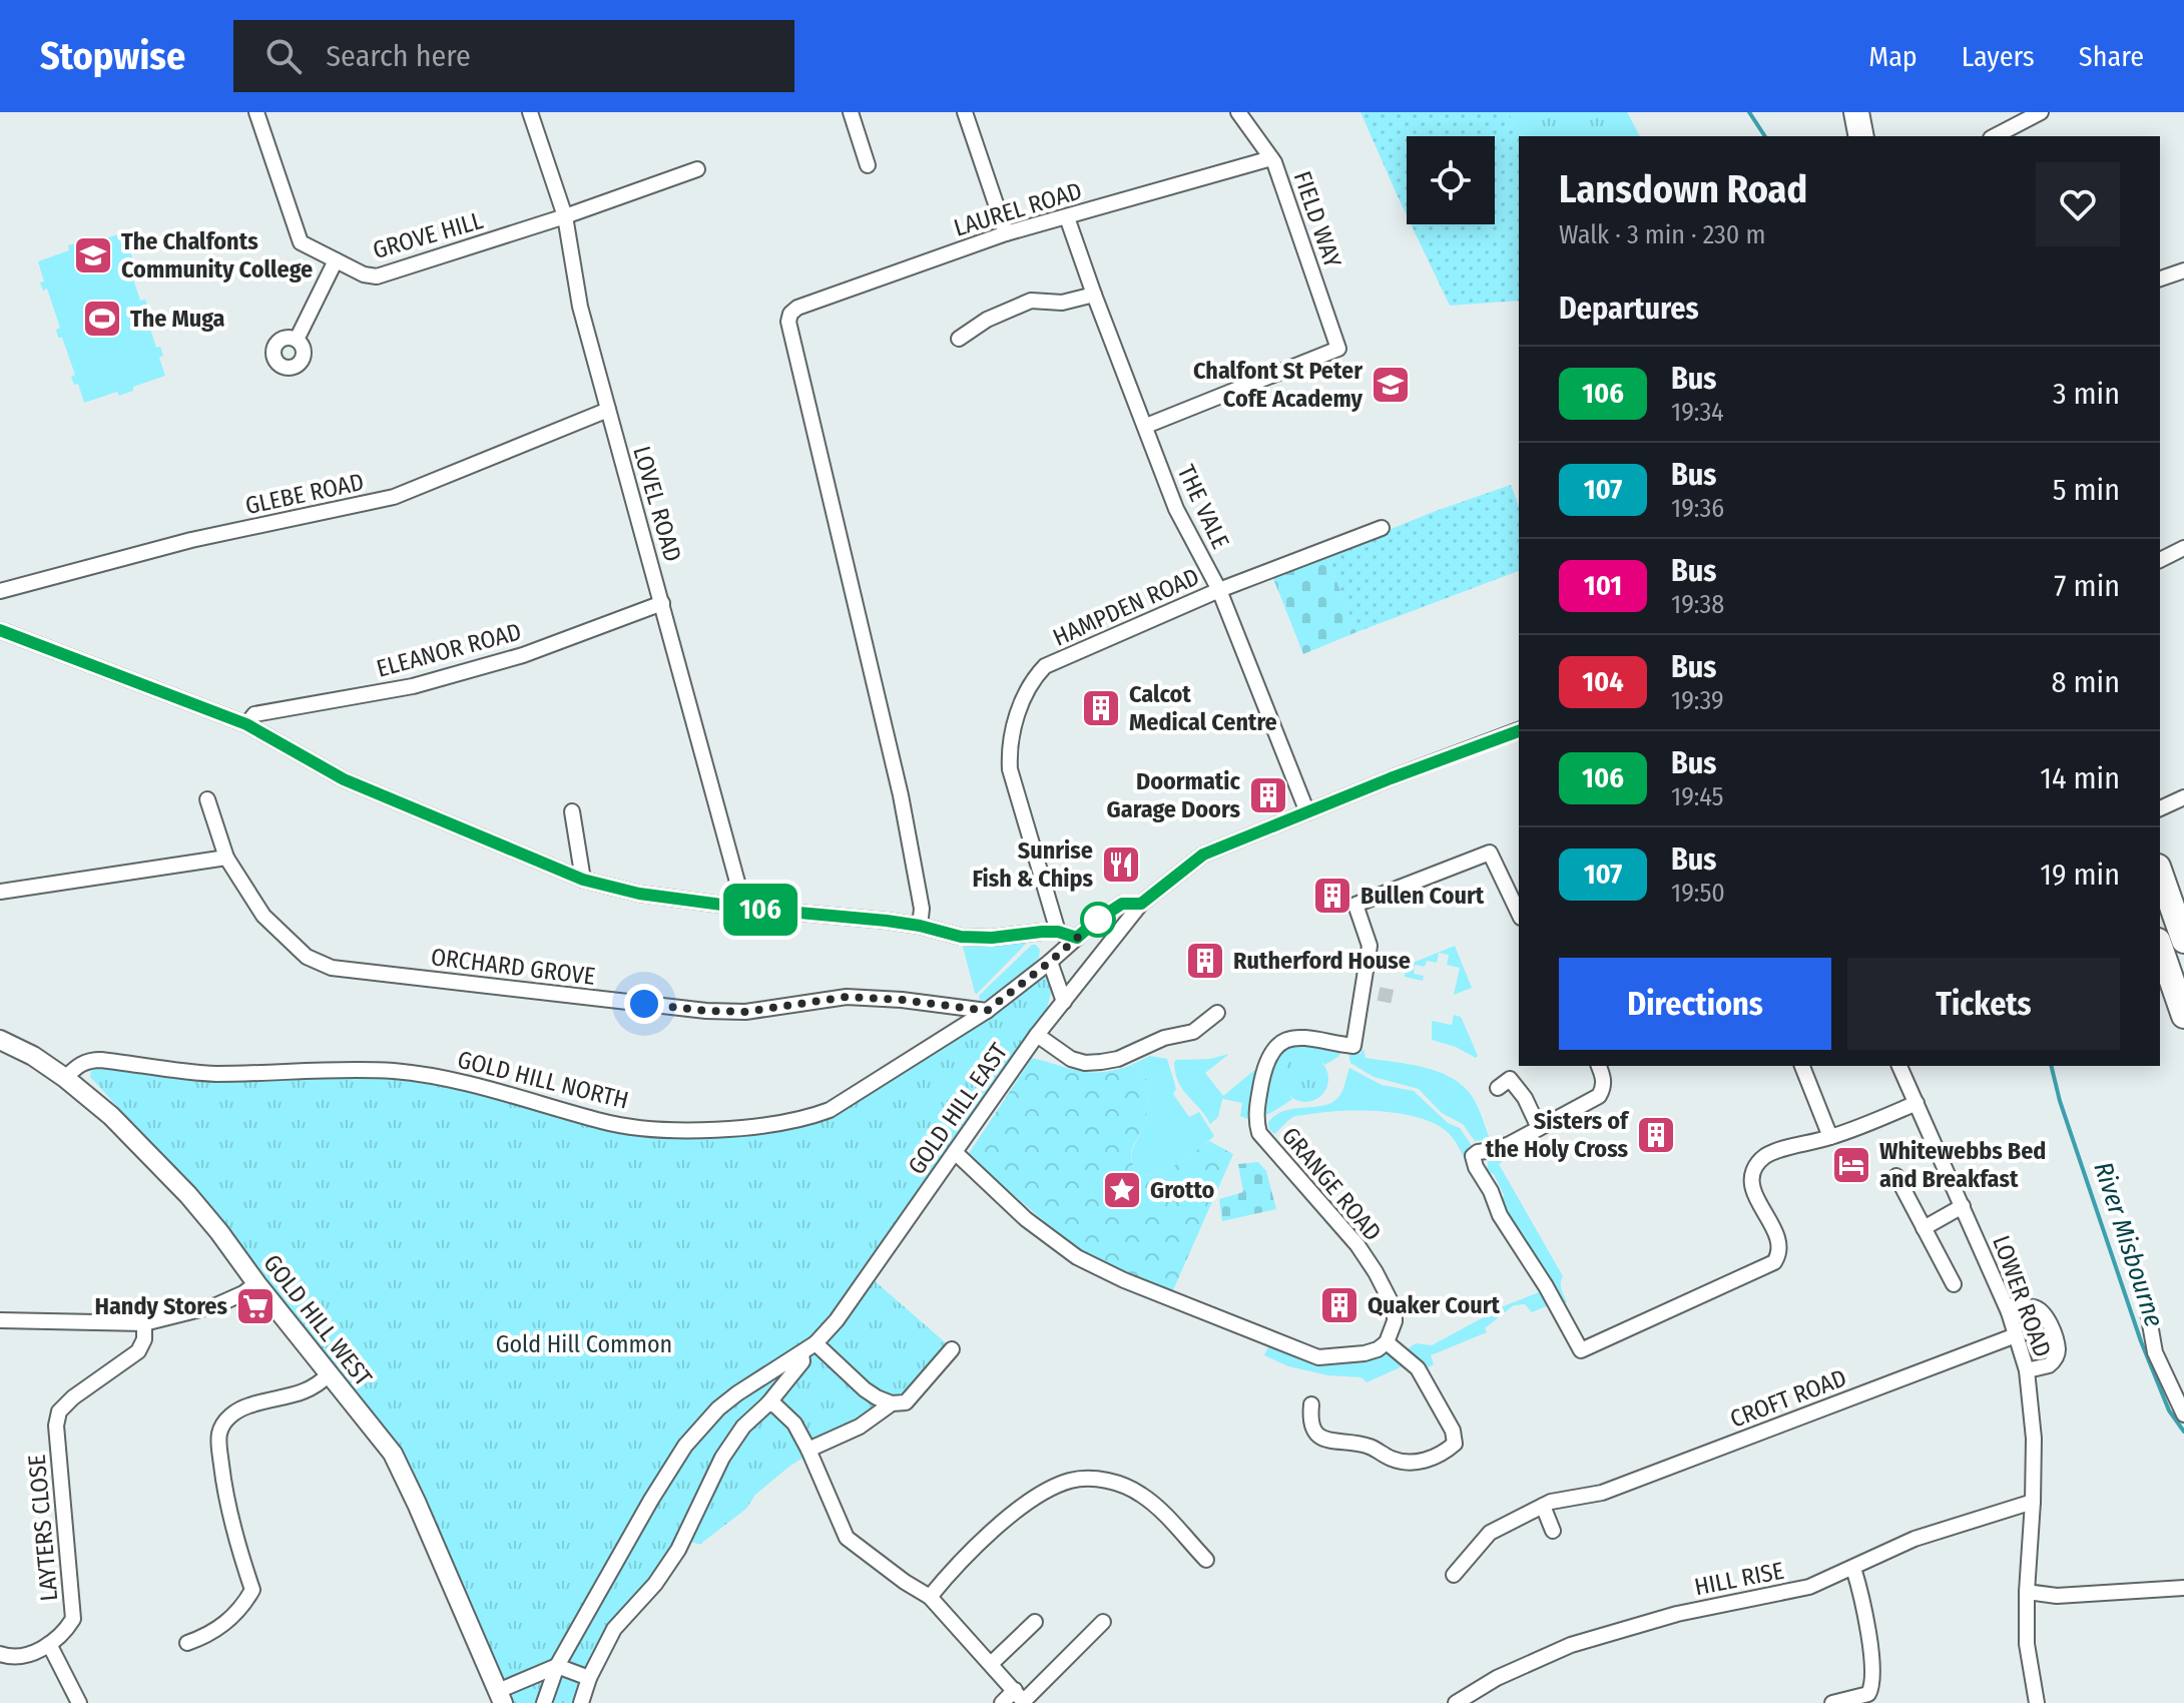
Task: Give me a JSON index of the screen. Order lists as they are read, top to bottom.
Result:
{
  "streets": {
    "street": [
      "LAUREL ROAD",
      "FIELD WAY",
      "GROVE HILL",
      "GLEBE ROAD",
      "LOVEL ROAD",
      "THE VALE",
      "HAMPDEN ROAD",
      "ELEANOR ROAD",
      "ORCHARD GROVE",
      "GOLD HILL NORTH",
      "GOLD HILL EAST",
      "GRANGE ROAD",
      "LOWER ROAD",
      "GOLD HILL WEST",
      "CROFT ROAD",
      "LAYTERS CLOSE",
      "HILL RISE"
    ]
  },
  "crossings": [
    ["LAUREL ROAD", "FIELD WAY"],
    ["LAUREL ROAD", "THE VALE"],
    ["FIELD WAY", "THE VALE"],
    ["GROVE HILL", "LOVEL ROAD"],
    ["GLEBE ROAD", "LOVEL ROAD"],
    ["LOVEL ROAD", "ELEANOR ROAD"],
    ["THE VALE", "HAMPDEN ROAD"],
    ["ORCHARD GROVE", "GOLD HILL NORTH"],
    ["GOLD HILL NORTH", "GOLD HILL EAST"],
    ["GOLD HILL NORTH", "GOLD HILL WEST"],
    ["LOWER ROAD", "CROFT ROAD"],
    ["LOWER ROAD", "HILL RISE"]
  ],
  "water": ["River Misbourne"],
  "parks": ["Gold Hill Common"],
  "places": {
    "school or university": ["The Chalfonts Community College", "Chalfont St Peter CofE Academy"],
    "sports": ["The Muga"],
    "building": [
      "Calcot Medical Centre",
      "Doormatic Garage Doors",
      "Bullen Court",
      "Rutherford House",
      "Sisters of the Holy Cross",
      "Quaker Court"
    ],
    "restaurant": ["Sunrise Fish & Chips"],
    "hotel": ["Whitewebbs Bed and Breakfast"],
    "place": ["Grotto"],
    "supermarket": ["Handy Stores"]
  },
  "lines": ["bus line 106"],
  "page": {
    "header": "Stopwise",
    "search": "Search here",
    "nav": ["Map", "Layers", "Share"],
    "on_map": "106",
    "heading": [
      ["Lansdown Road", "Walk · 3 min · 230 m"],
      "Departures"
    ],
    "list": [
      {
        "mark": "106",
        "name": "Bus",
        "note": "19:34",
        "value": "3 min"
      },
      {
        "mark": "107",
        "name": "Bus",
        "note": "19:36",
        "value": "5 min"
      },
      {
        "mark": "101",
        "name": "Bus",
        "note": "19:38",
        "value": "7 min"
      },
      {
        "mark": "104",
        "name": "Bus",
        "note": "19:39",
        "value": "8 min"
      },
      {
        "mark": "106",
        "name": "Bus",
        "note": "19:45",
        "value": "14 min"
      },
      {
        "mark": "107",
        "name": "Bus",
        "note": "19:50",
        "value": "19 min"
      }
    ],
    "buttons": ["Directions", "Tickets"]
  }
}
